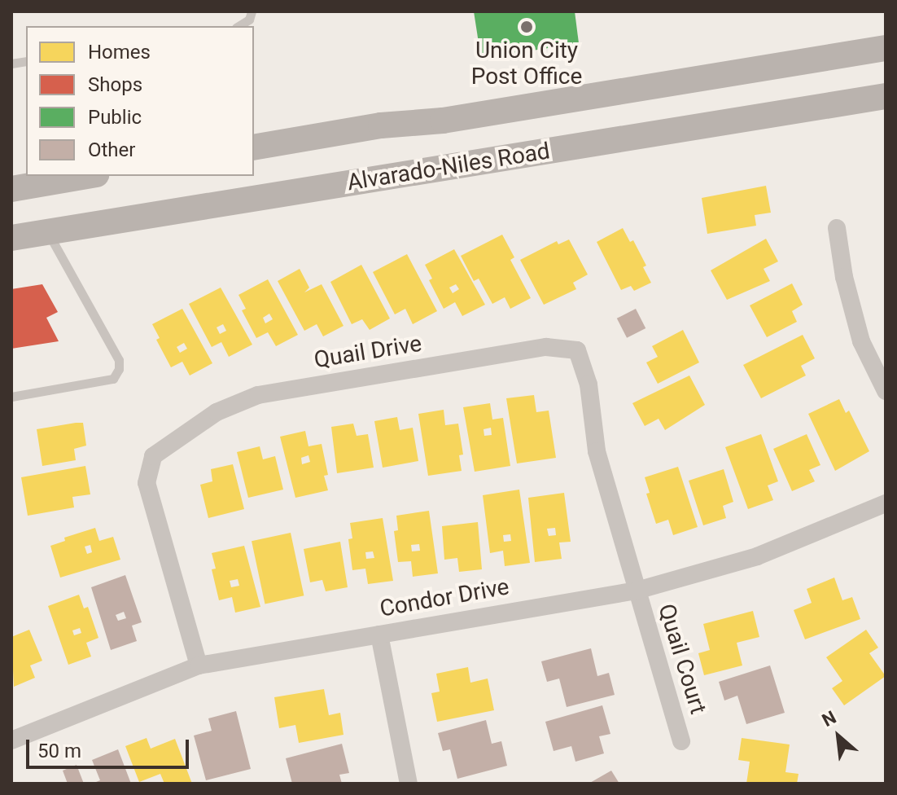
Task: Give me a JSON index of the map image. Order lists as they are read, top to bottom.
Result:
{
  "streets": {
    "main road": ["Alvarado-Niles Road"],
    "street": ["Quail Drive", "Condor Drive", "Quail Court"]
  },
  "crossings": [
    ["Quail Drive", "Condor Drive"],
    ["Quail Drive", "Quail Court"],
    ["Condor Drive", "Quail Court"]
  ],
  "places": ["Union City Post Office"],
  "legend": [
    "Homes",
    "Shops",
    "Public",
    "Other"
  ],
  "scale_bar": "50 m",
  "north": "top left"
}
